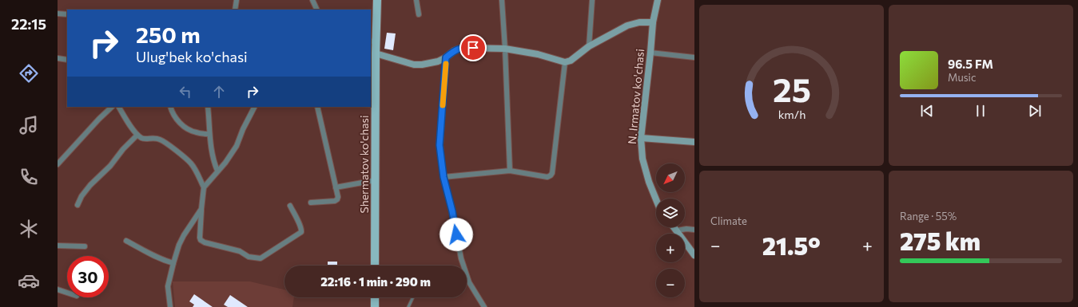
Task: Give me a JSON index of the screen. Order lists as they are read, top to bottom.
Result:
{
  "streets": {
    "main road": ["Shermatov ko'chasi"],
    "street": ["N. Irmatov ko'chasi"]
  },
  "north": "bottom left",
  "page": {
    "tabs": "22:15",
    "turn": ["250 m", "Ulug'bek ko'chasi"],
    "song": ["96.5 FM", "Music"],
    "map_buttons": ["+", "−"],
    "tile": [
      "Climate",
      ["Range · 55%", "275 km"]
    ],
    "heat": ["−", "21.5°", "+"],
    "limit": "30",
    "trip": "22:16 · 1 min · 290 m",
    "gauge": ["25", "km/h"]
  }
}
